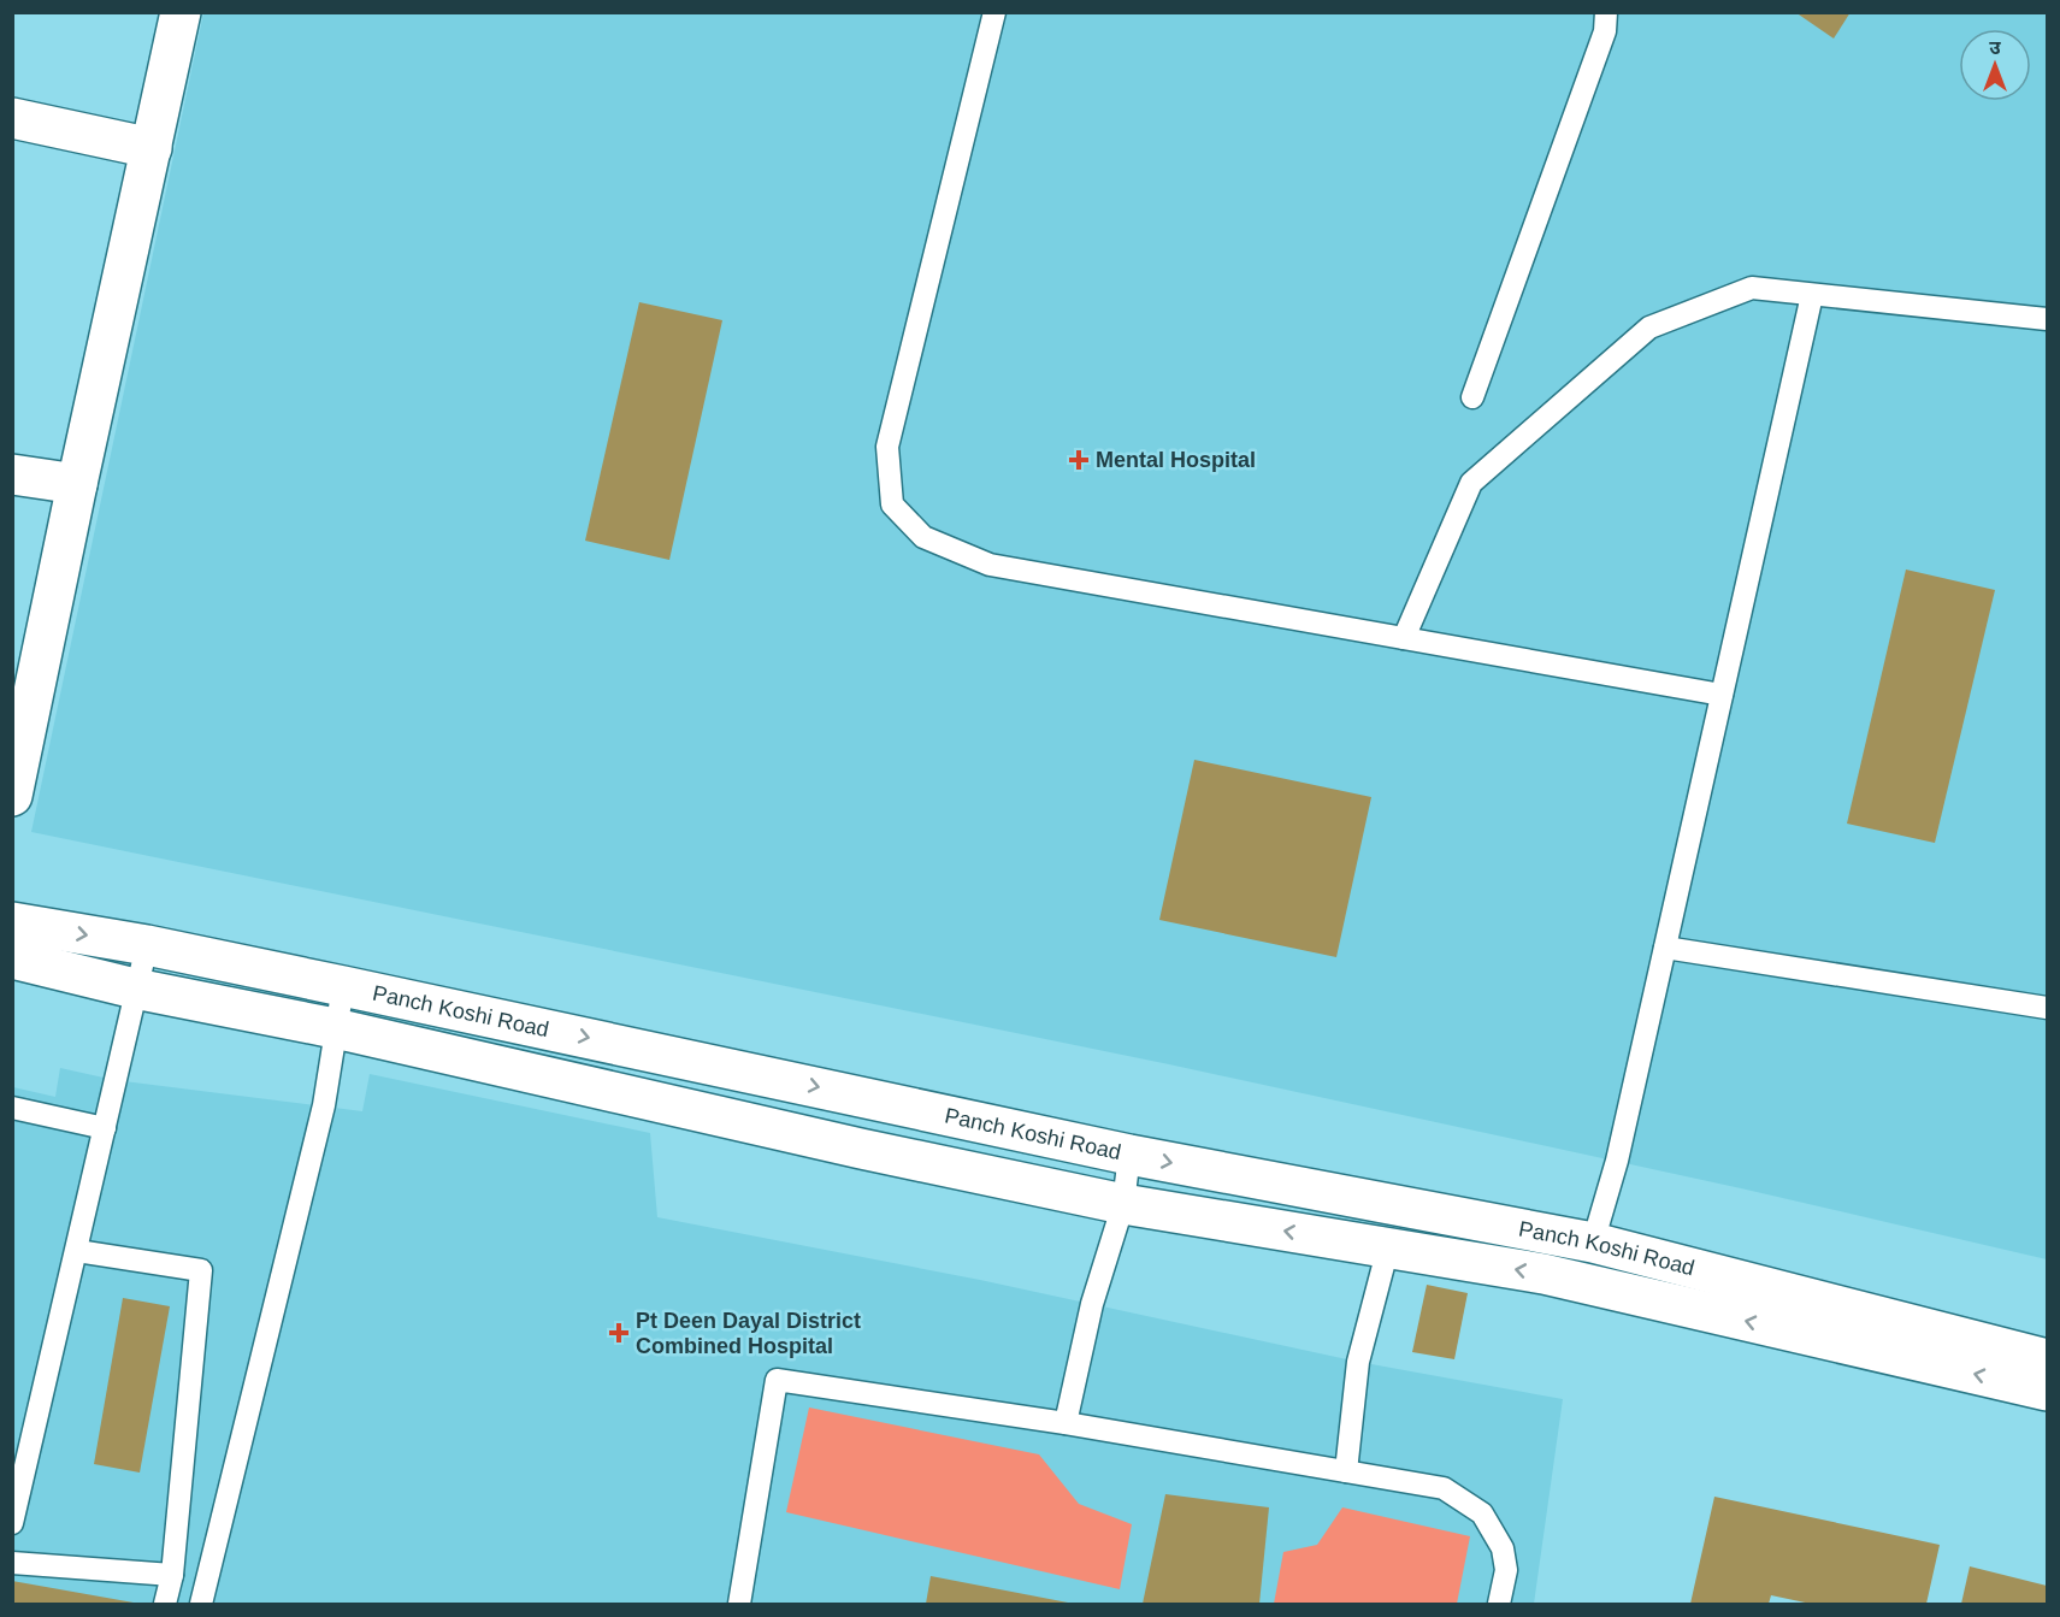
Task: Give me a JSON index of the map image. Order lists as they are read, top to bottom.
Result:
{
  "streets": {
    "street": ["Panch Koshi Road"]
  },
  "places": {
    "health": ["Mental Hospital", "Pt Deen Dayal District Combined Hospital"]
  },
  "north": "top"
}
